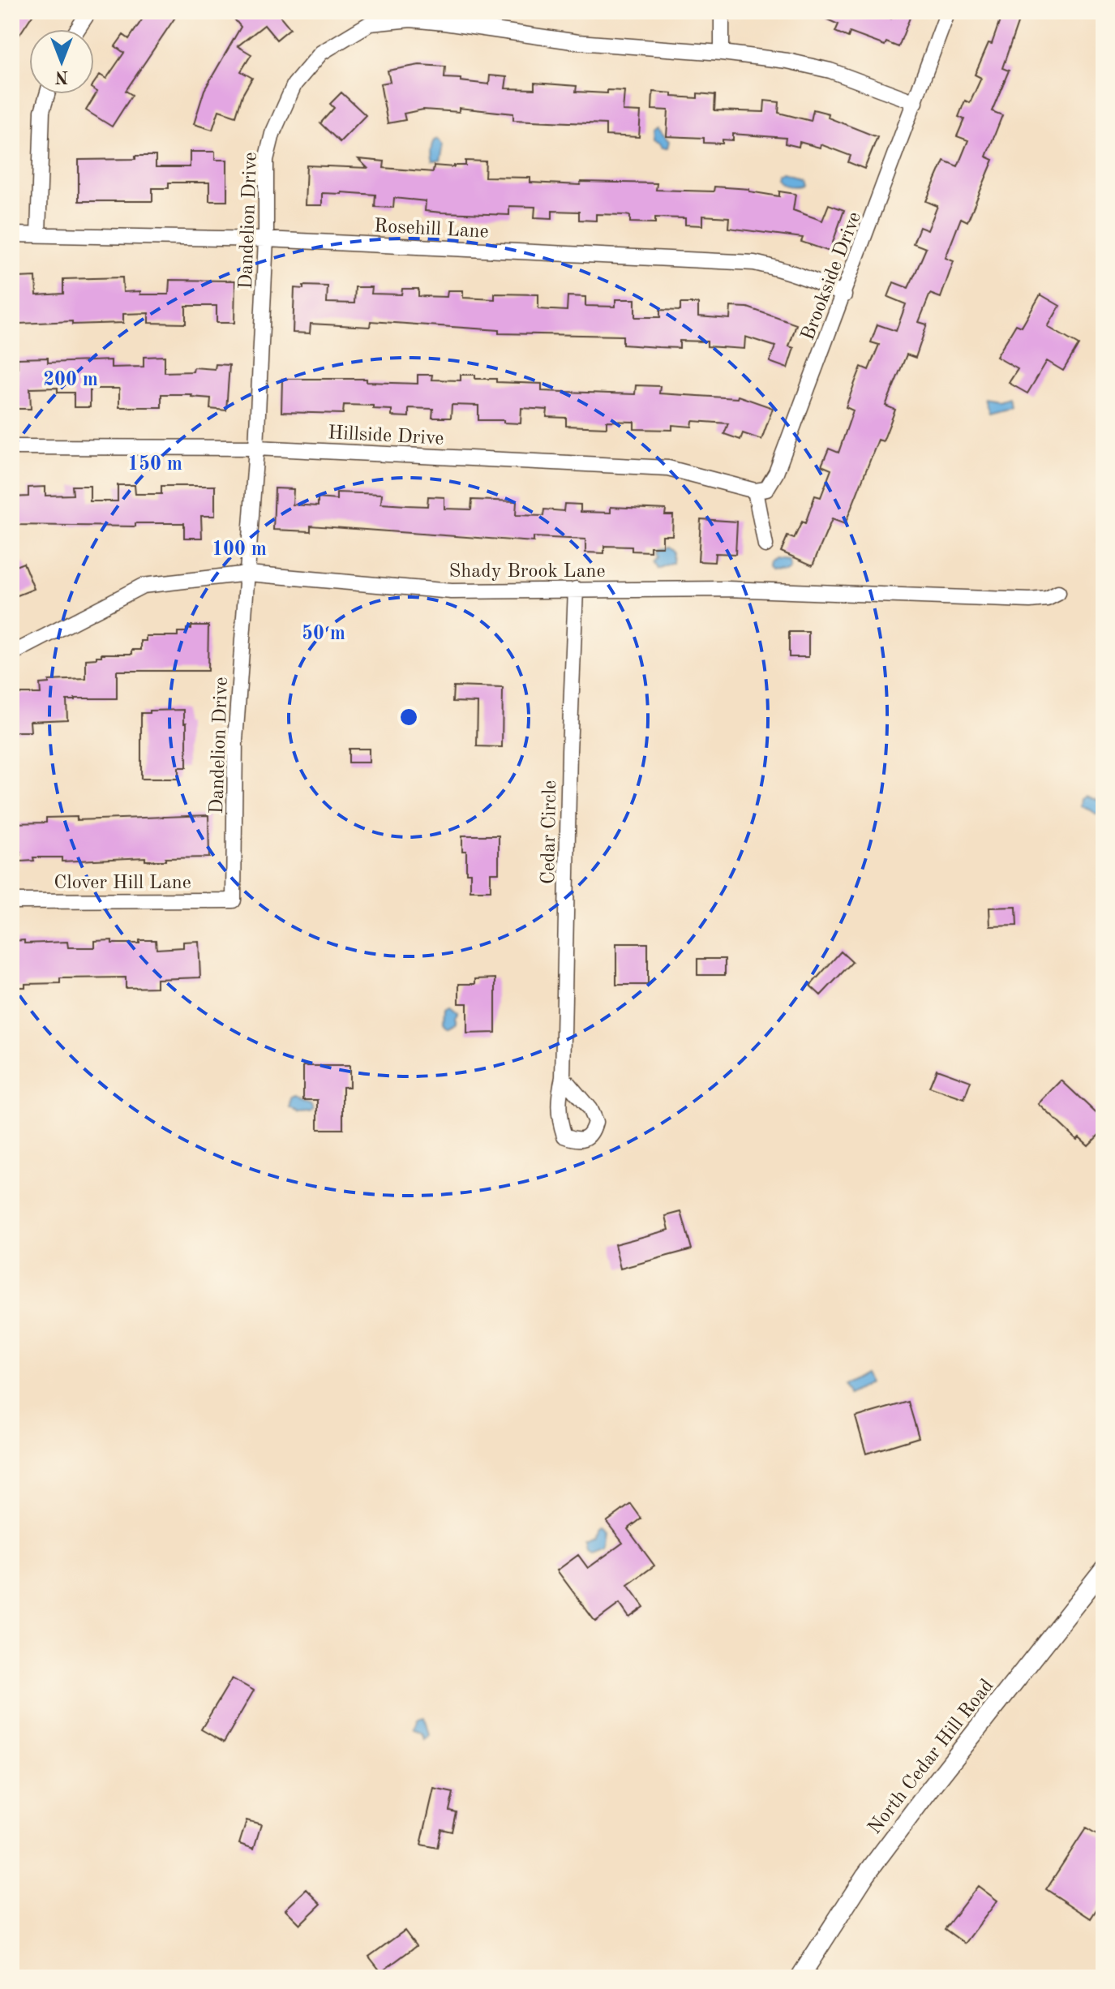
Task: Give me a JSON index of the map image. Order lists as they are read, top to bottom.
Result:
{
  "streets": {
    "street": [
      "Dandelion Drive",
      "Rosehill Lane",
      "Brookside Drive",
      "Hillside Drive",
      "Shady Brook Lane",
      "Cedar Circle",
      "Clover Hill Lane",
      "North Cedar Hill Road"
    ]
  },
  "crossings": [
    ["Dandelion Drive", "Rosehill Lane"],
    ["Dandelion Drive", "Brookside Drive"],
    ["Dandelion Drive", "Hillside Drive"],
    ["Dandelion Drive", "Shady Brook Lane"],
    ["Dandelion Drive", "Clover Hill Lane"],
    ["Rosehill Lane", "Brookside Drive"],
    ["Brookside Drive", "Hillside Drive"],
    ["Shady Brook Lane", "Cedar Circle"]
  ],
  "north": "bottom",
  "rings": [
    "200 m",
    "150 m",
    "100 m",
    "50 m"
  ]
}
